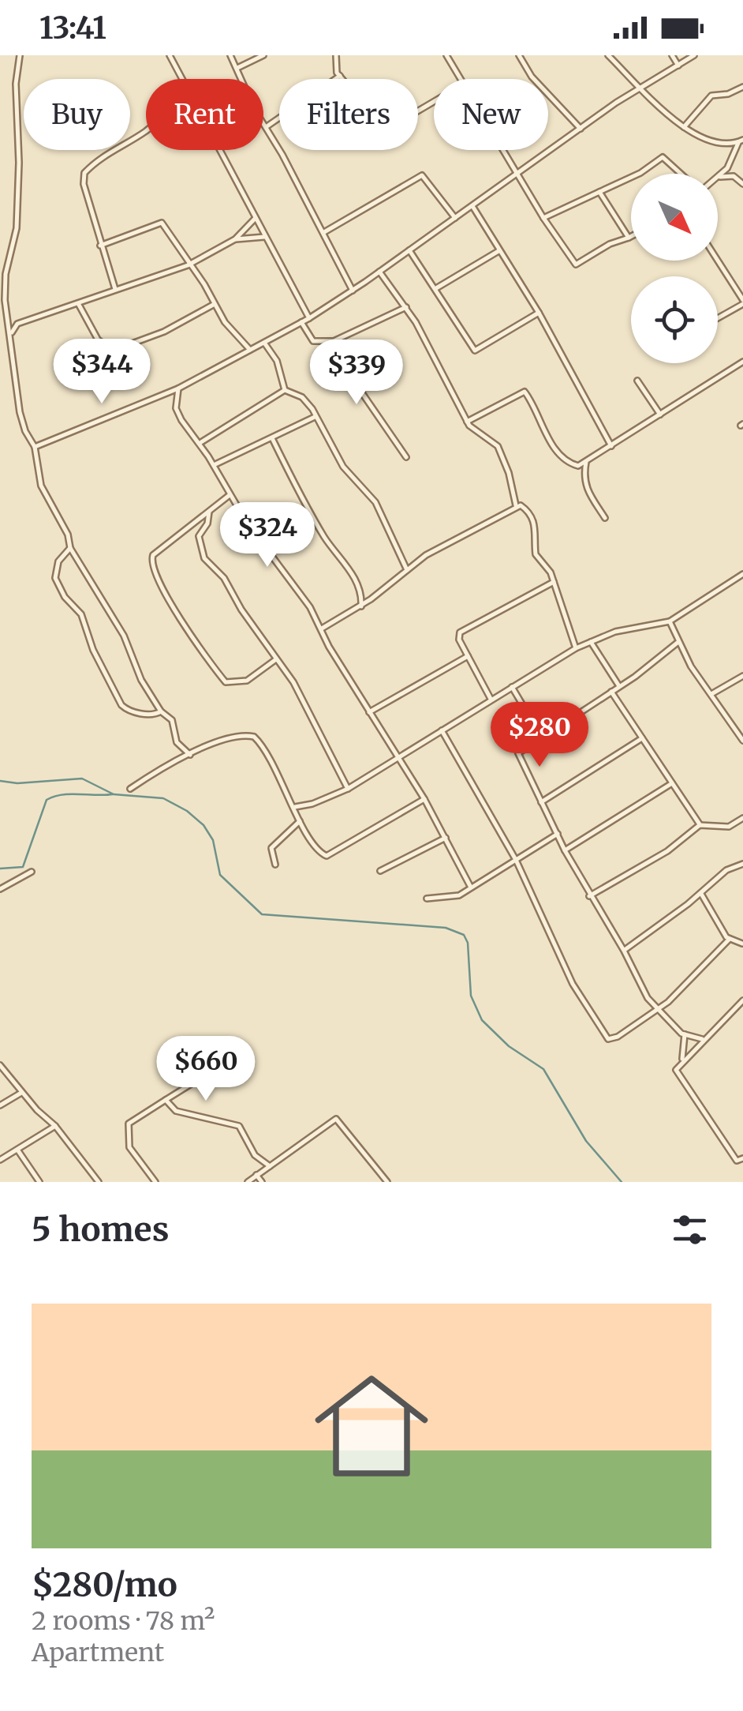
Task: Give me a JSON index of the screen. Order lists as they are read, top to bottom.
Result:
{
  "north": "bottom right",
  "page": {
    "status": "13:41",
    "chip": [
      "Buy",
      "Rent",
      "Filters",
      "New"
    ],
    "price": [
      "$344",
      "$339",
      "$324",
      "$280",
      "$660"
    ],
    "heading": "5 homes",
    "list": [
      {
        "name": "$280/mo",
        "note": "2 rooms · 78 m² · Apartment"
      }
    ]
  }
}
